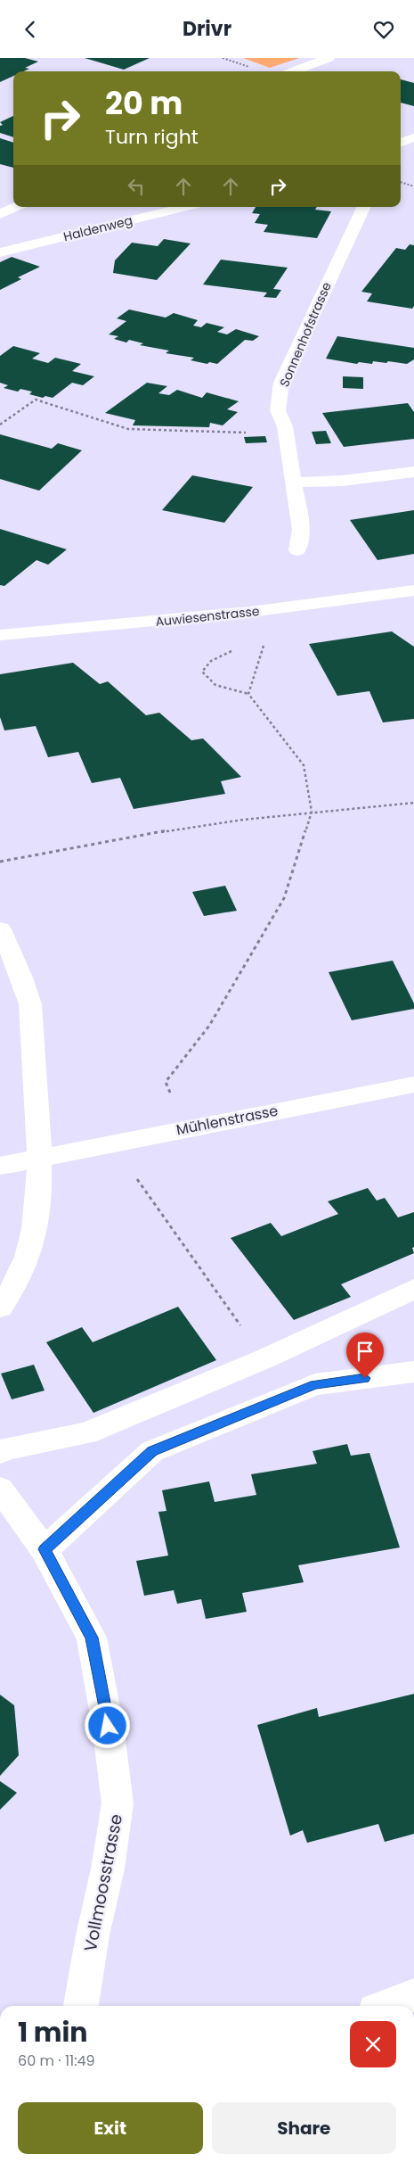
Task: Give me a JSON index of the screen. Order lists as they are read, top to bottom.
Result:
{
  "streets": {
    "street": [
      "Haldenweg",
      "Sonnenhofstrasse",
      "Auwiesenstrasse",
      "Mühlenstrasse",
      "Vollmoosstrasse"
    ]
  },
  "page": {
    "header": "Drivr",
    "turn": ["20 m", "Turn right"],
    "heading": ["1 min", "60 m · 11:49"],
    "buttons": ["Exit", "Share"]
  }
}
